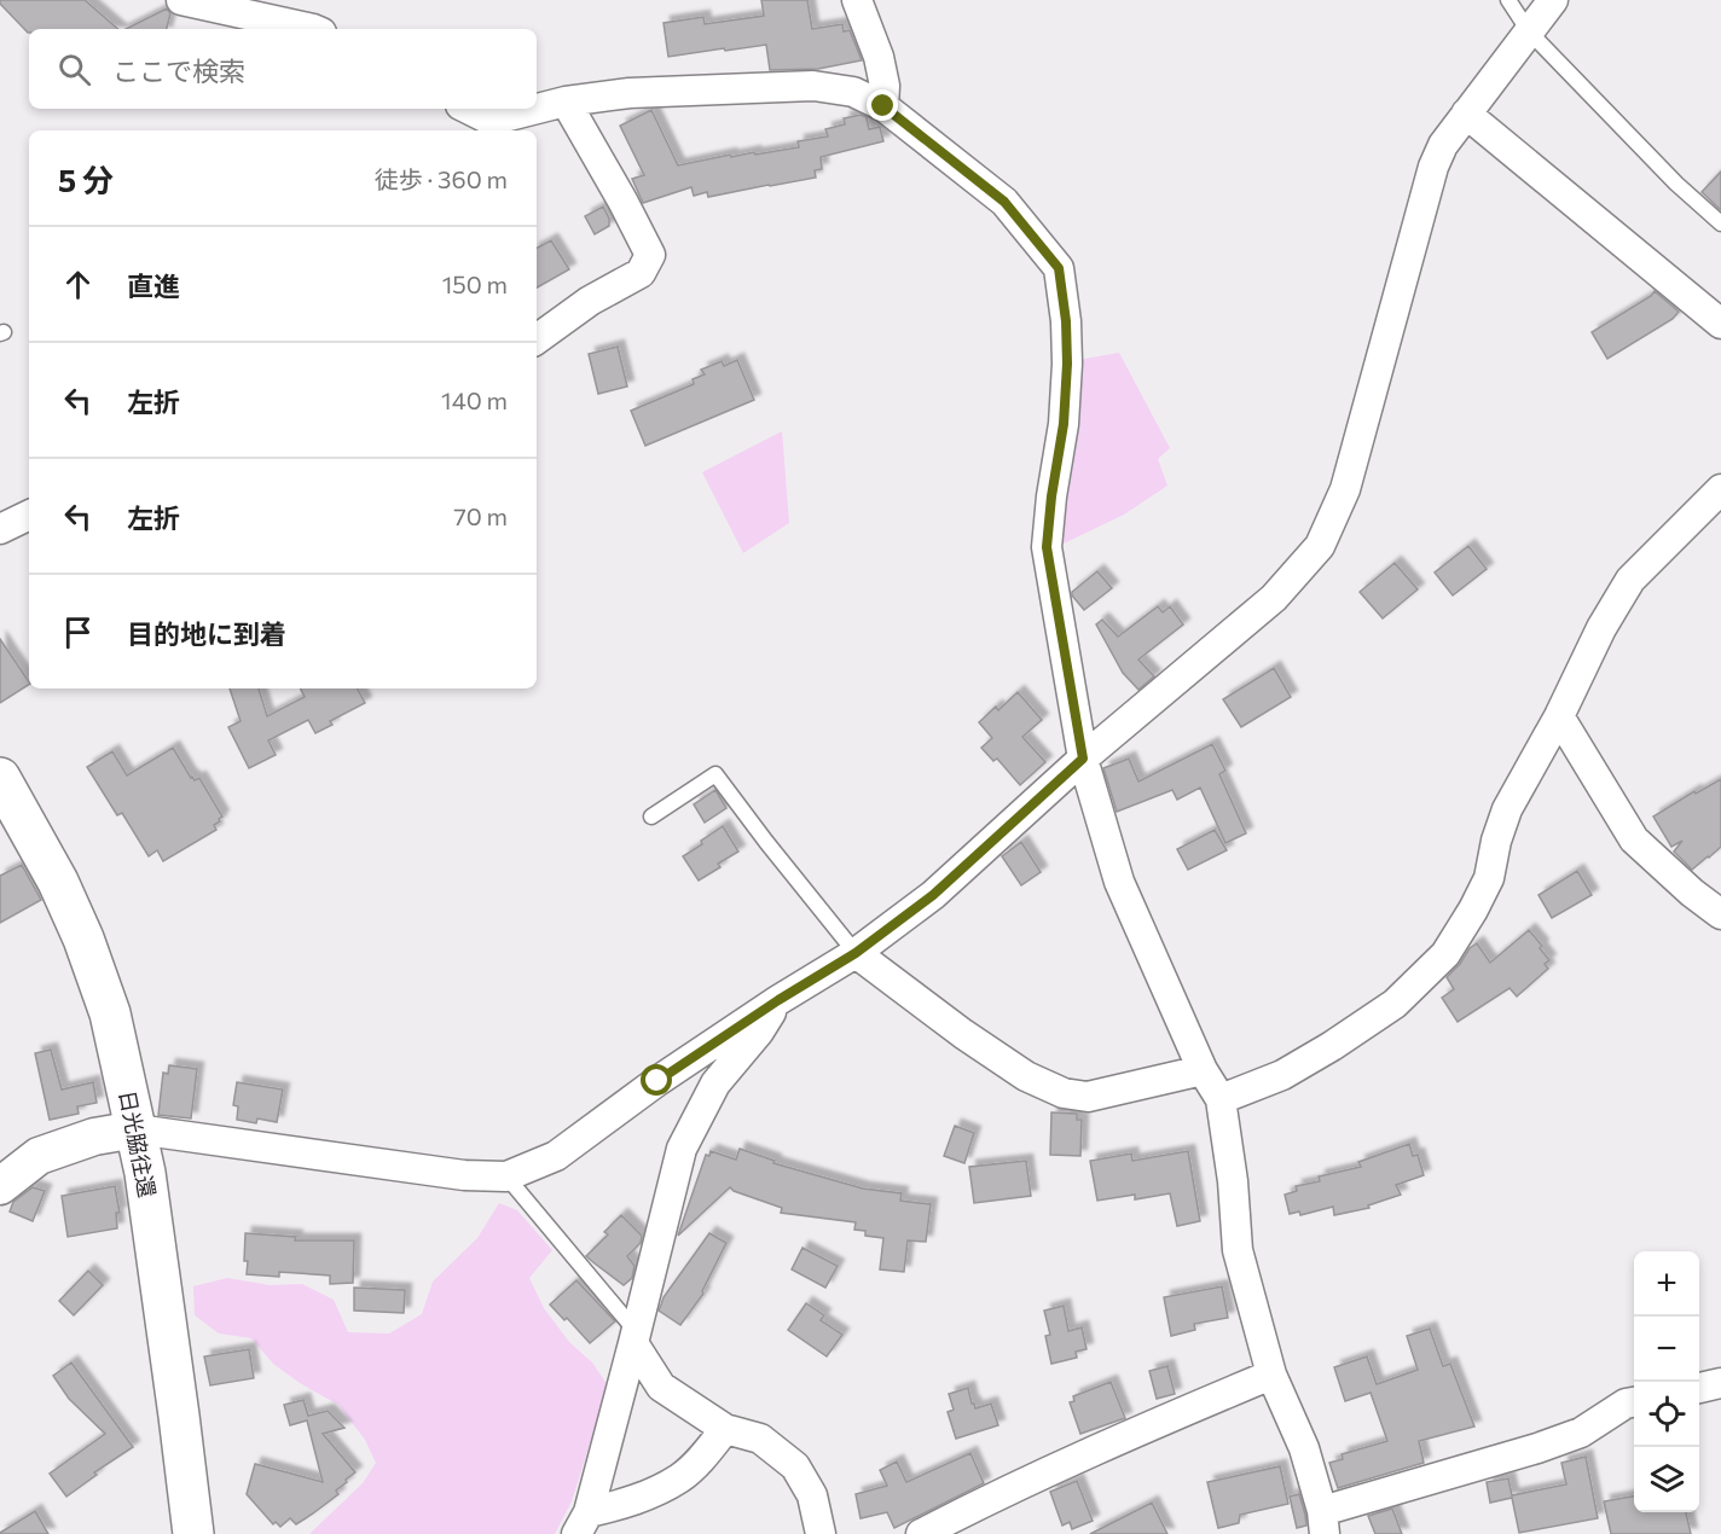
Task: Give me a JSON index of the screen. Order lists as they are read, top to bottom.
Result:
{
  "streets": {
    "highway": ["日光脇往還"]
  },
  "page": {
    "search": "ここで検索",
    "heading": ["5 分", "徒歩 · 360 m"],
    "list": [
      ["直進", "150 m"],
      ["左折", "140 m"],
      ["左折", "70 m"],
      "目的地に到着"
    ],
    "map_buttons": ["+", "−"]
  }
}
